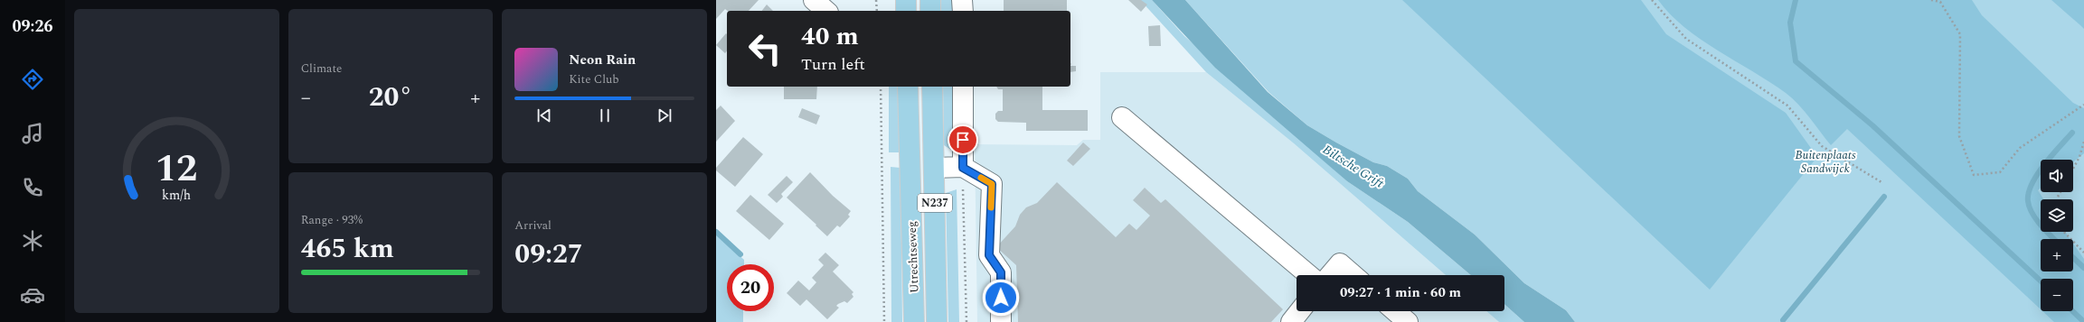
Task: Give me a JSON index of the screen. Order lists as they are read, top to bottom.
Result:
{
  "streets": {
    "main road": ["N237", "Utrechtseweg"]
  },
  "water": ["Biltsche Grift"],
  "parks": ["Buitenplaats Sandwijck"],
  "page": {
    "tabs": "09:26",
    "tile": [
      "Climate",
      ["Range · 93%", "465 km"],
      ["Arrival", "09:27"]
    ],
    "turn": ["40 m", "Turn left"],
    "song": ["Neon Rain", "Kite Club"],
    "heat": ["−", "20°", "+"],
    "map_buttons": ["+", "−"],
    "limit": "20",
    "trip": "09:27 · 1 min · 60 m",
    "gauge": ["12", "km/h"]
  }
}
